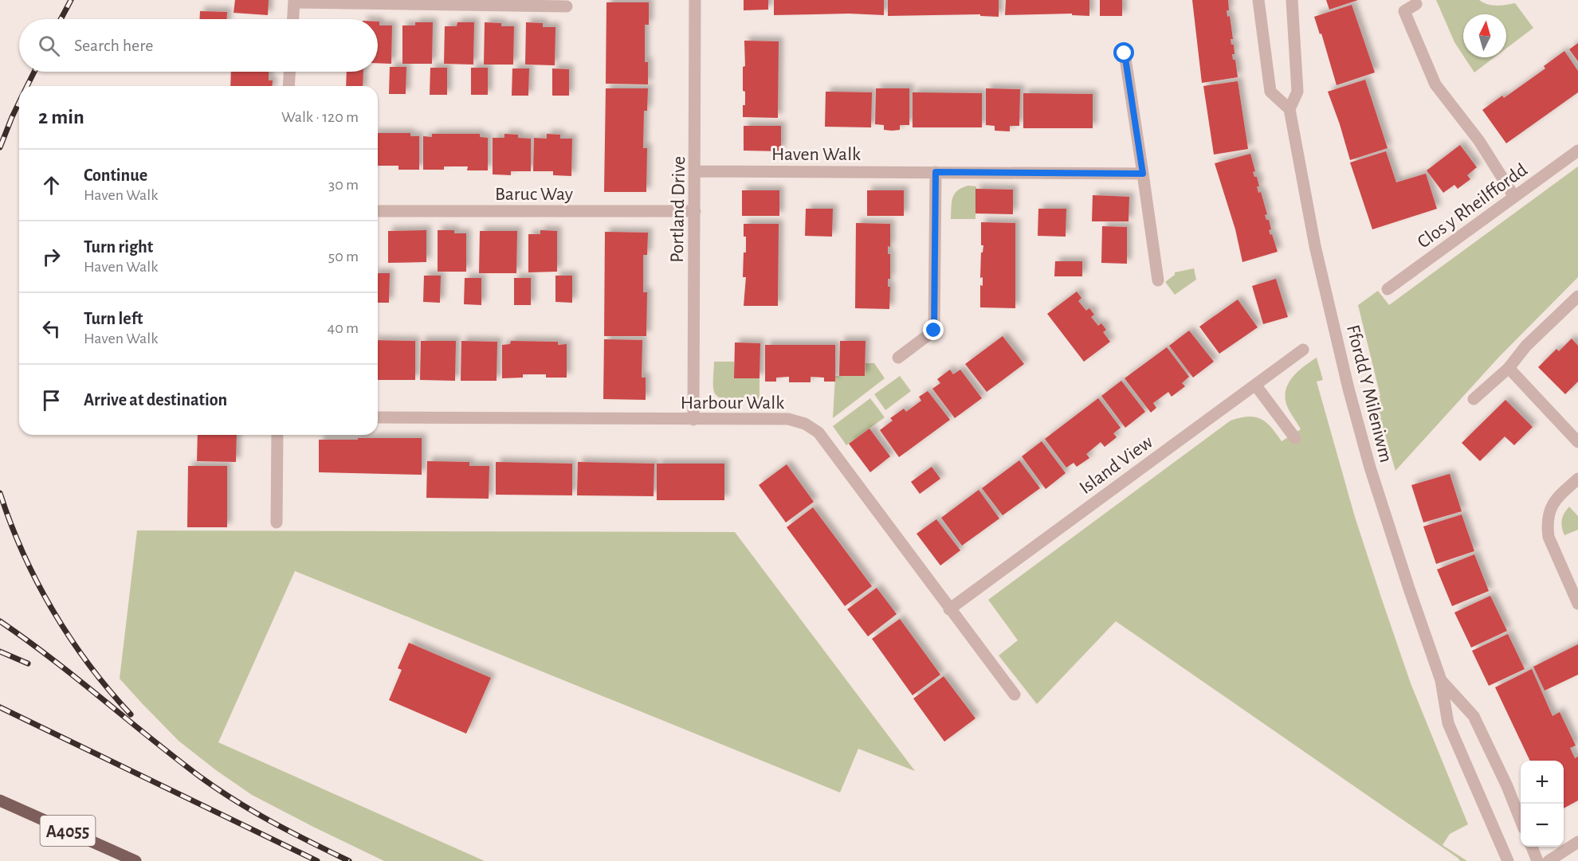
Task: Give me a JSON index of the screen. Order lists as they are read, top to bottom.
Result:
{
  "streets": {
    "main road": ["A4055"],
    "street": [
      "Haven Walk",
      "Baruc Way",
      "Clos y Rheilffordd",
      "Portland Drive",
      "Ffordd Y Mileniwm",
      "Harbour Walk",
      "Island View"
    ]
  },
  "crossings": [
    ["Haven Walk", "Portland Drive"],
    ["Baruc Way", "Portland Drive"],
    ["Portland Drive", "Harbour Walk"],
    ["Harbour Walk", "Island View"]
  ],
  "north": "top",
  "page": {
    "search": "Search here",
    "heading": ["2 min", "Walk · 120 m"],
    "list": [
      ["Continue", "Haven Walk", "30 m"],
      ["Turn right", "Haven Walk", "50 m"],
      ["Turn left", "Haven Walk", "40 m"],
      "Arrive at destination"
    ],
    "map_buttons": ["+", "−"]
  }
}
